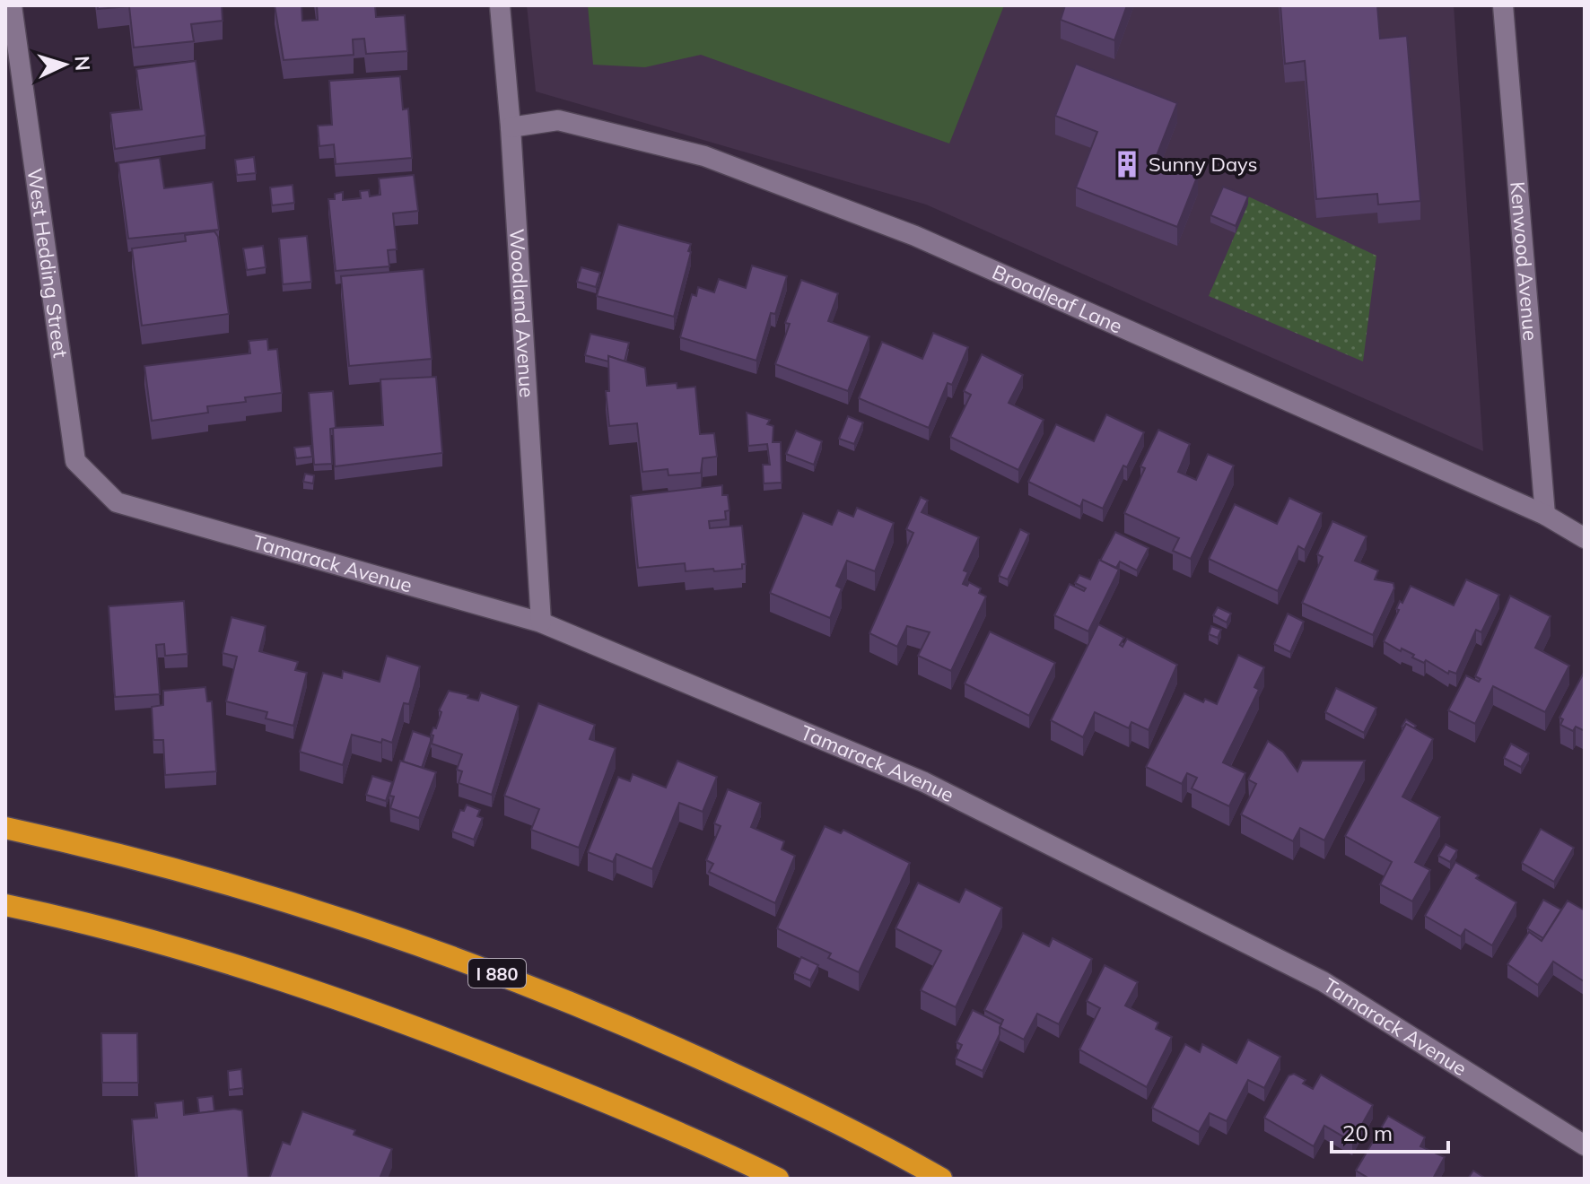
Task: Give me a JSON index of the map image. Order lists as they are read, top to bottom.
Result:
{
  "streets": {
    "highway": ["I 880"],
    "street": [
      "Kenwood Avenue",
      "West Hedding Street",
      "Broadleaf Lane",
      "Woodland Avenue",
      "Tamarack Avenue"
    ]
  },
  "crossings": [
    ["Kenwood Avenue", "Broadleaf Lane"],
    ["West Hedding Street", "Tamarack Avenue"],
    ["Broadleaf Lane", "Woodland Avenue"],
    ["Woodland Avenue", "Tamarack Avenue"]
  ],
  "places": {
    "building": ["Sunny Days"]
  },
  "scale_bar": "20 m",
  "north": "right"
}
